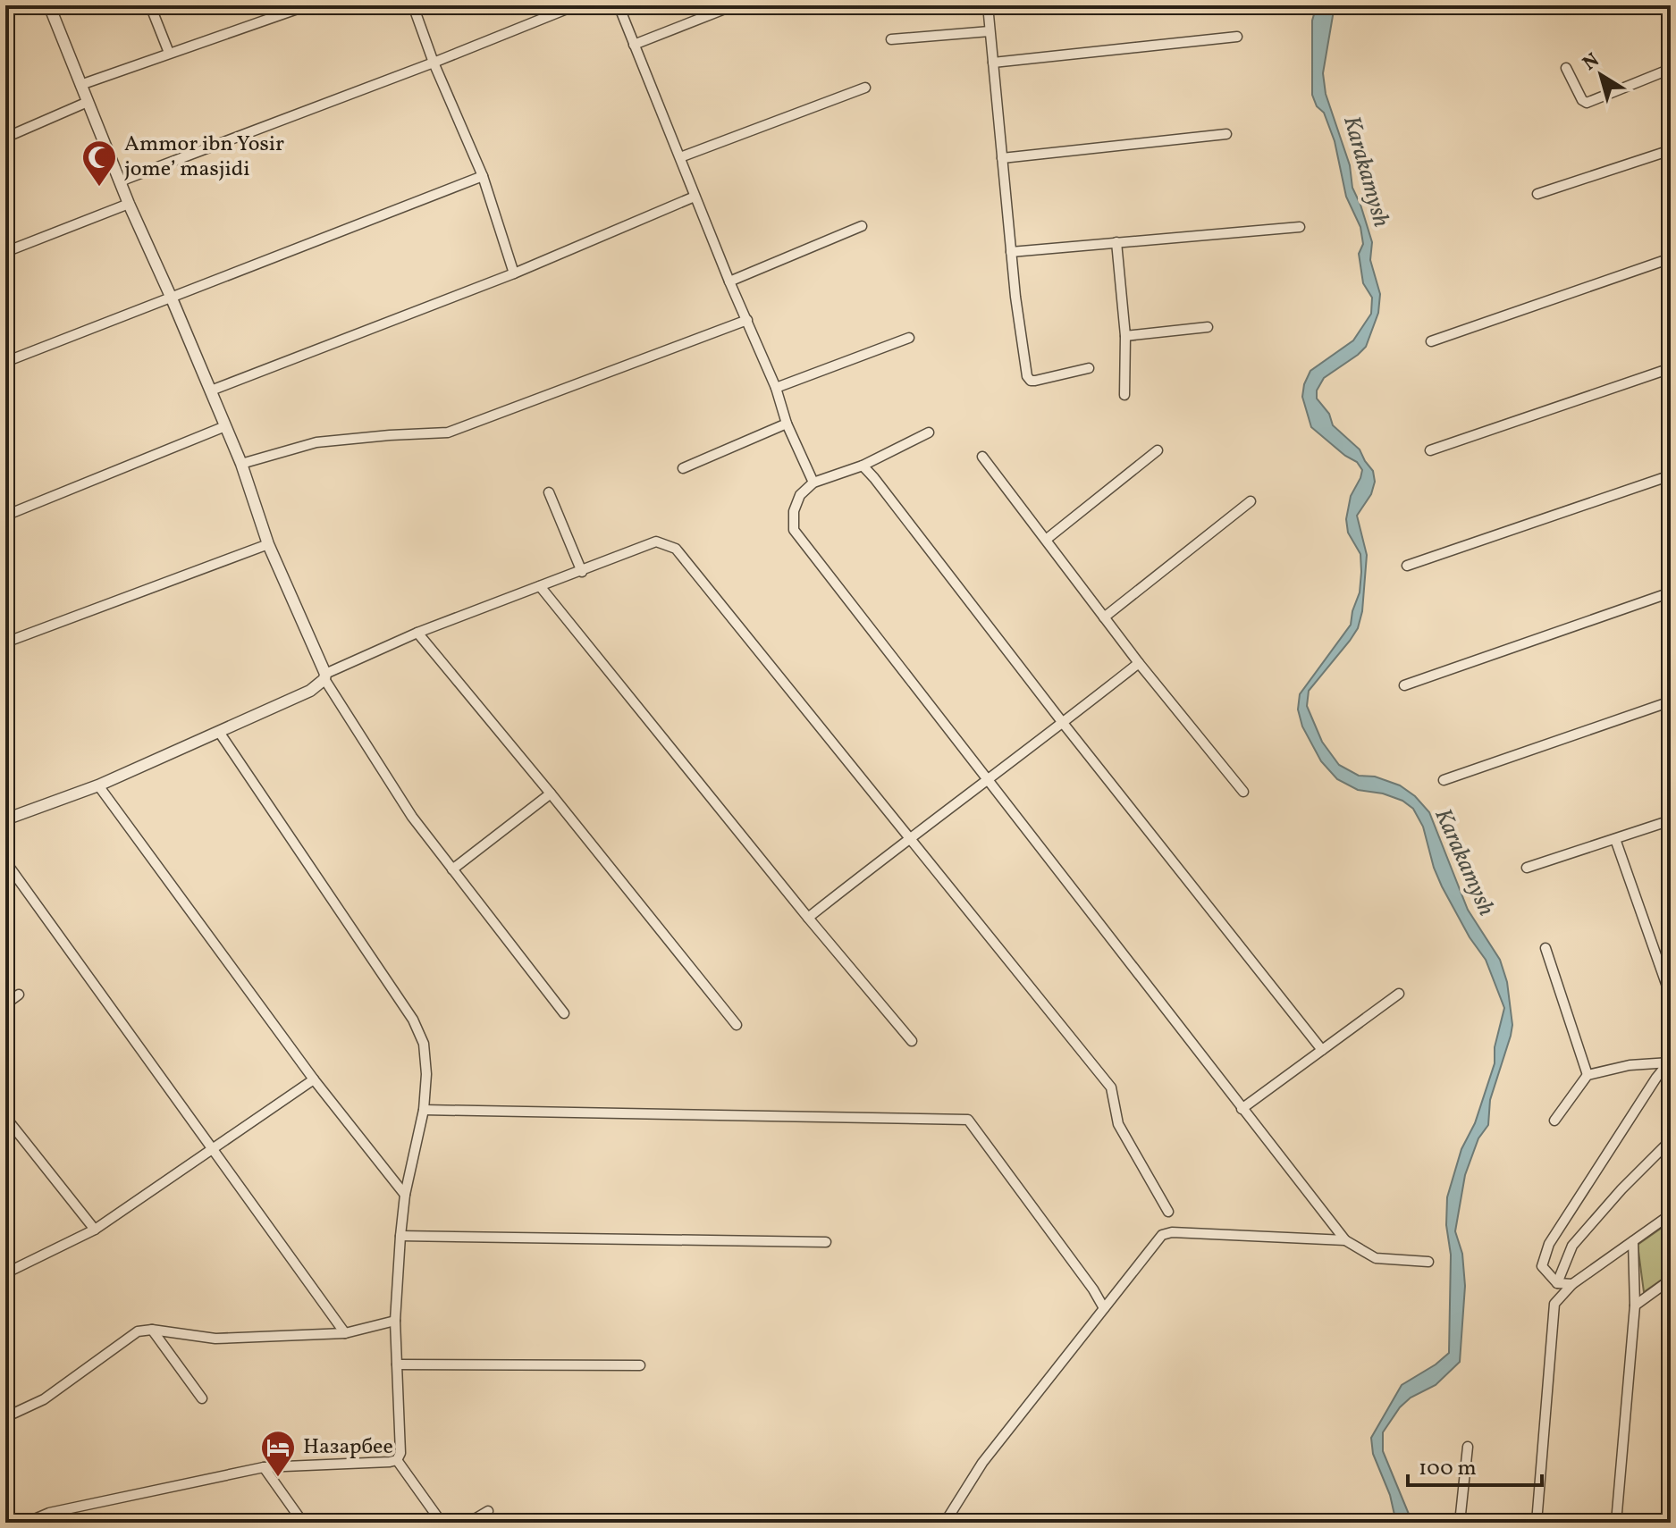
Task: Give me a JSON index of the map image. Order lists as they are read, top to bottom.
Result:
{
  "water": ["Karakamysh"],
  "places": {
    "mosque": ["Ammor ibn Yosir jome’ masjidi"],
    "hotel": ["Назарбее"]
  },
  "scale_bar": "100 m",
  "north": "top left"
}
